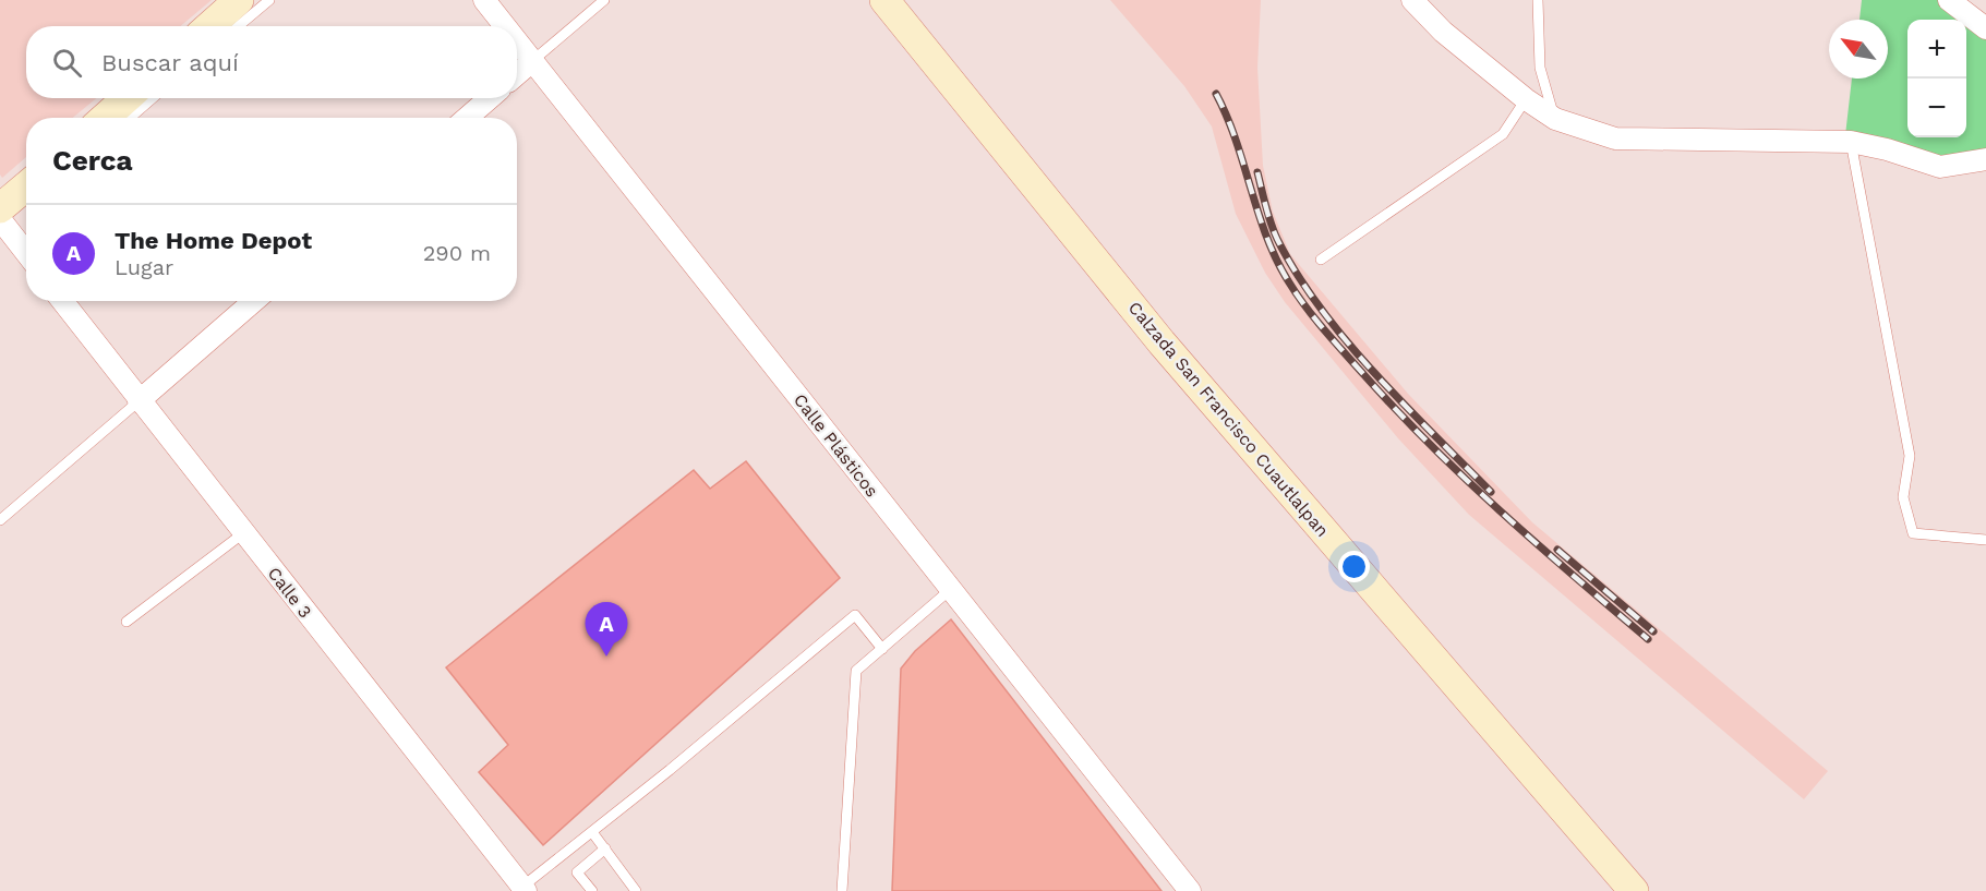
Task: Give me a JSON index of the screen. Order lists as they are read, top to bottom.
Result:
{
  "streets": {
    "street": ["Calzada San Francisco Cuautlalpan", "Calle Plásticos", "Calle 3"]
  },
  "north": "top left",
  "page": {
    "map_buttons": ["+", "−"],
    "search": "Buscar aquí",
    "heading": "Cerca",
    "list": [
      {
        "mark": "A",
        "name": "The Home Depot",
        "note": "Lugar",
        "value": "290 m"
      }
    ],
    "pins": "A"
  }
}
